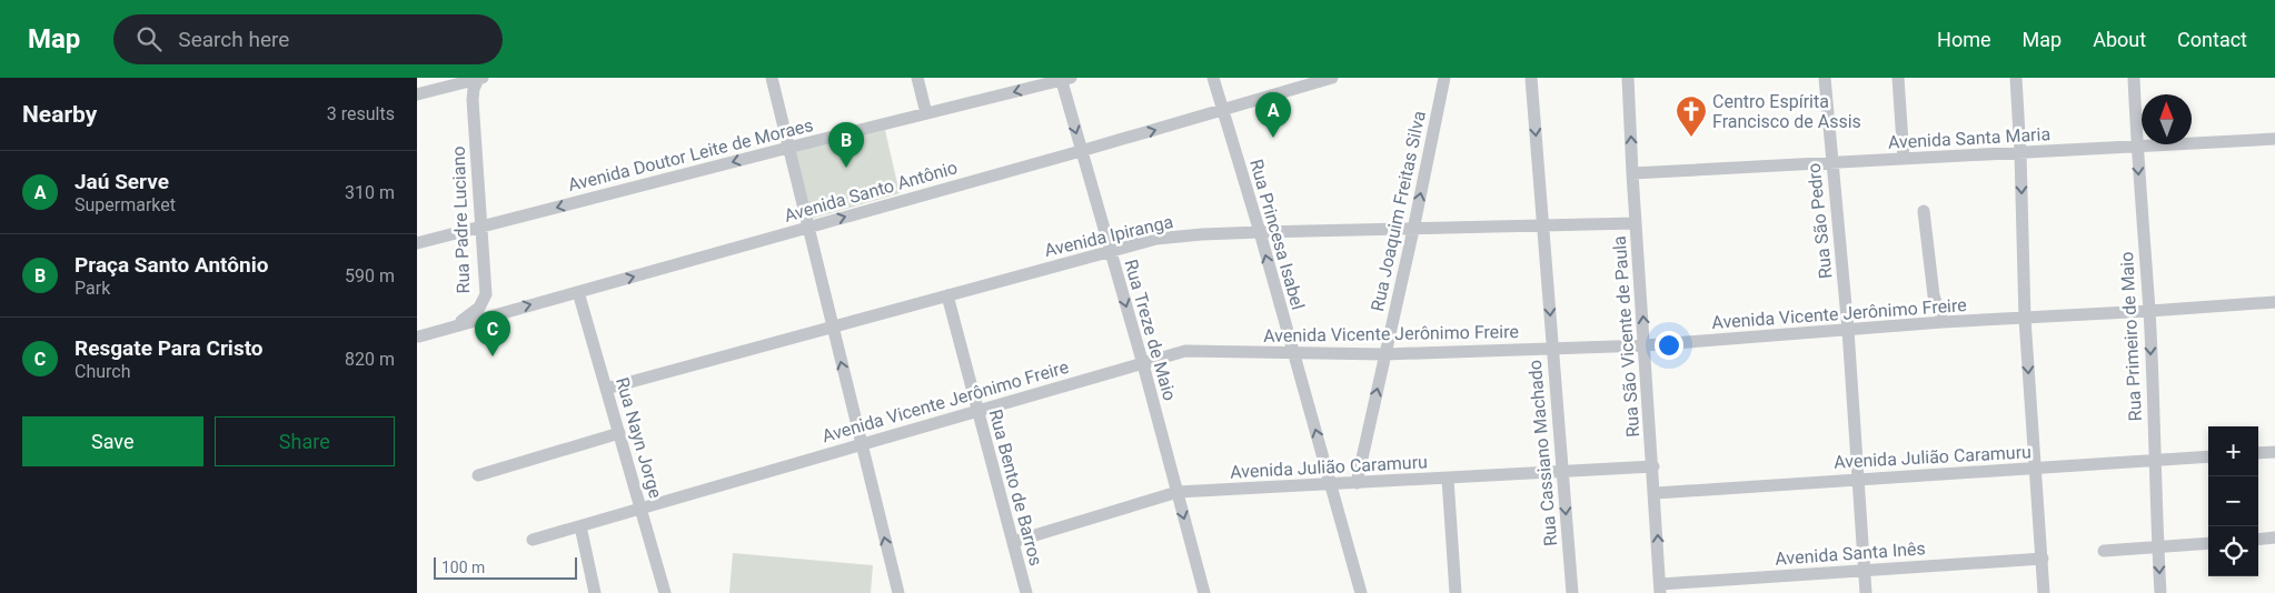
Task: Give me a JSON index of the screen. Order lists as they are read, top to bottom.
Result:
{
  "streets": {
    "street": [
      "Avenida Santa Maria",
      "Avenida Doutor Leite de Moraes",
      "Avenida Santo Antônio",
      "Rua Joaquim Freitas Silva",
      "Rua Padre Luciano",
      "Rua São Pedro",
      "Rua Princesa Isabel",
      "Avenida Ipiranga",
      "Avenida Vicente Jerônimo Freire",
      "Rua Treze de Maio",
      "Rua São Vicente de Paula",
      "Rua Primeiro de Maio",
      "Rua Nayn Jorge",
      "Rua Cassiano Machado",
      "Avenida Julião Caramuru",
      "Rua Bento de Barros",
      "Avenida Santa Inês"
    ]
  },
  "crossings": [
    ["Avenida Santa Maria", "Rua São Pedro"],
    ["Avenida Santa Maria", "Rua São Vicente de Paula"],
    ["Avenida Santa Maria", "Rua Primeiro de Maio"],
    ["Avenida Doutor Leite de Moraes", "Rua Padre Luciano"],
    ["Avenida Doutor Leite de Moraes", "Rua Treze de Maio"],
    ["Avenida Santo Antônio", "Rua Padre Luciano"],
    ["Avenida Santo Antônio", "Rua Princesa Isabel"],
    ["Avenida Santo Antônio", "Rua Treze de Maio"],
    ["Avenida Santo Antônio", "Rua Nayn Jorge"],
    ["Rua Joaquim Freitas Silva", "Avenida Ipiranga"],
    ["Rua Joaquim Freitas Silva", "Avenida Vicente Jerônimo Freire"],
    ["Rua Joaquim Freitas Silva", "Avenida Julião Caramuru"],
    ["Rua São Pedro", "Avenida Vicente Jerônimo Freire"],
    ["Rua São Pedro", "Avenida Julião Caramuru"],
    ["Rua São Pedro", "Avenida Santa Inês"],
    ["Rua Princesa Isabel", "Avenida Ipiranga"],
    ["Rua Princesa Isabel", "Avenida Vicente Jerônimo Freire"],
    ["Rua Princesa Isabel", "Avenida Julião Caramuru"],
    ["Avenida Ipiranga", "Rua Treze de Maio"],
    ["Avenida Ipiranga", "Rua São Vicente de Paula"],
    ["Avenida Ipiranga", "Rua Nayn Jorge"],
    ["Avenida Ipiranga", "Rua Cassiano Machado"],
    ["Avenida Ipiranga", "Rua Bento de Barros"],
    ["Avenida Vicente Jerônimo Freire", "Rua Treze de Maio"],
    ["Avenida Vicente Jerônimo Freire", "Rua São Vicente de Paula"],
    ["Avenida Vicente Jerônimo Freire", "Rua Primeiro de Maio"],
    ["Avenida Vicente Jerônimo Freire", "Rua Nayn Jorge"],
    ["Avenida Vicente Jerônimo Freire", "Rua Cassiano Machado"],
    ["Avenida Vicente Jerônimo Freire", "Rua Bento de Barros"],
    ["Rua Treze de Maio", "Avenida Julião Caramuru"],
    ["Rua São Vicente de Paula", "Avenida Julião Caramuru"],
    ["Rua São Vicente de Paula", "Avenida Santa Inês"],
    ["Rua Primeiro de Maio", "Avenida Julião Caramuru"],
    ["Rua Cassiano Machado", "Avenida Julião Caramuru"],
    ["Avenida Julião Caramuru", "Rua Bento de Barros"]
  ],
  "one_way": [
    "Avenida Doutor Leite de Moraes",
    "Avenida Santo Antônio",
    "Rua Joaquim Freitas Silva",
    "Rua Princesa Isabel",
    "Rua Treze de Maio",
    "Rua São Vicente de Paula",
    "Rua Primeiro de Maio",
    "Rua Cassiano Machado"
  ],
  "places": {
    "church": ["Centro Espírita Francisco de Assis"]
  },
  "scale_bar": "100 m",
  "north": "top",
  "page": {
    "header": "Map",
    "search": "Search here",
    "nav": [
      "Home",
      "Map",
      "About",
      "Contact"
    ],
    "heading": ["Nearby", "3 results"],
    "pins": ["A", "B", "C"],
    "list": [
      {
        "mark": "A",
        "name": "Jaú Serve",
        "note": "Supermarket",
        "value": "310 m"
      },
      {
        "mark": "B",
        "name": "Praça Santo Antônio",
        "note": "Park",
        "value": "590 m"
      },
      {
        "mark": "C",
        "name": "Resgate Para Cristo",
        "note": "Church",
        "value": "820 m"
      }
    ],
    "buttons": ["Save", "Share"],
    "map_buttons": ["+", "−"],
    "scale": "100 m"
  }
}
